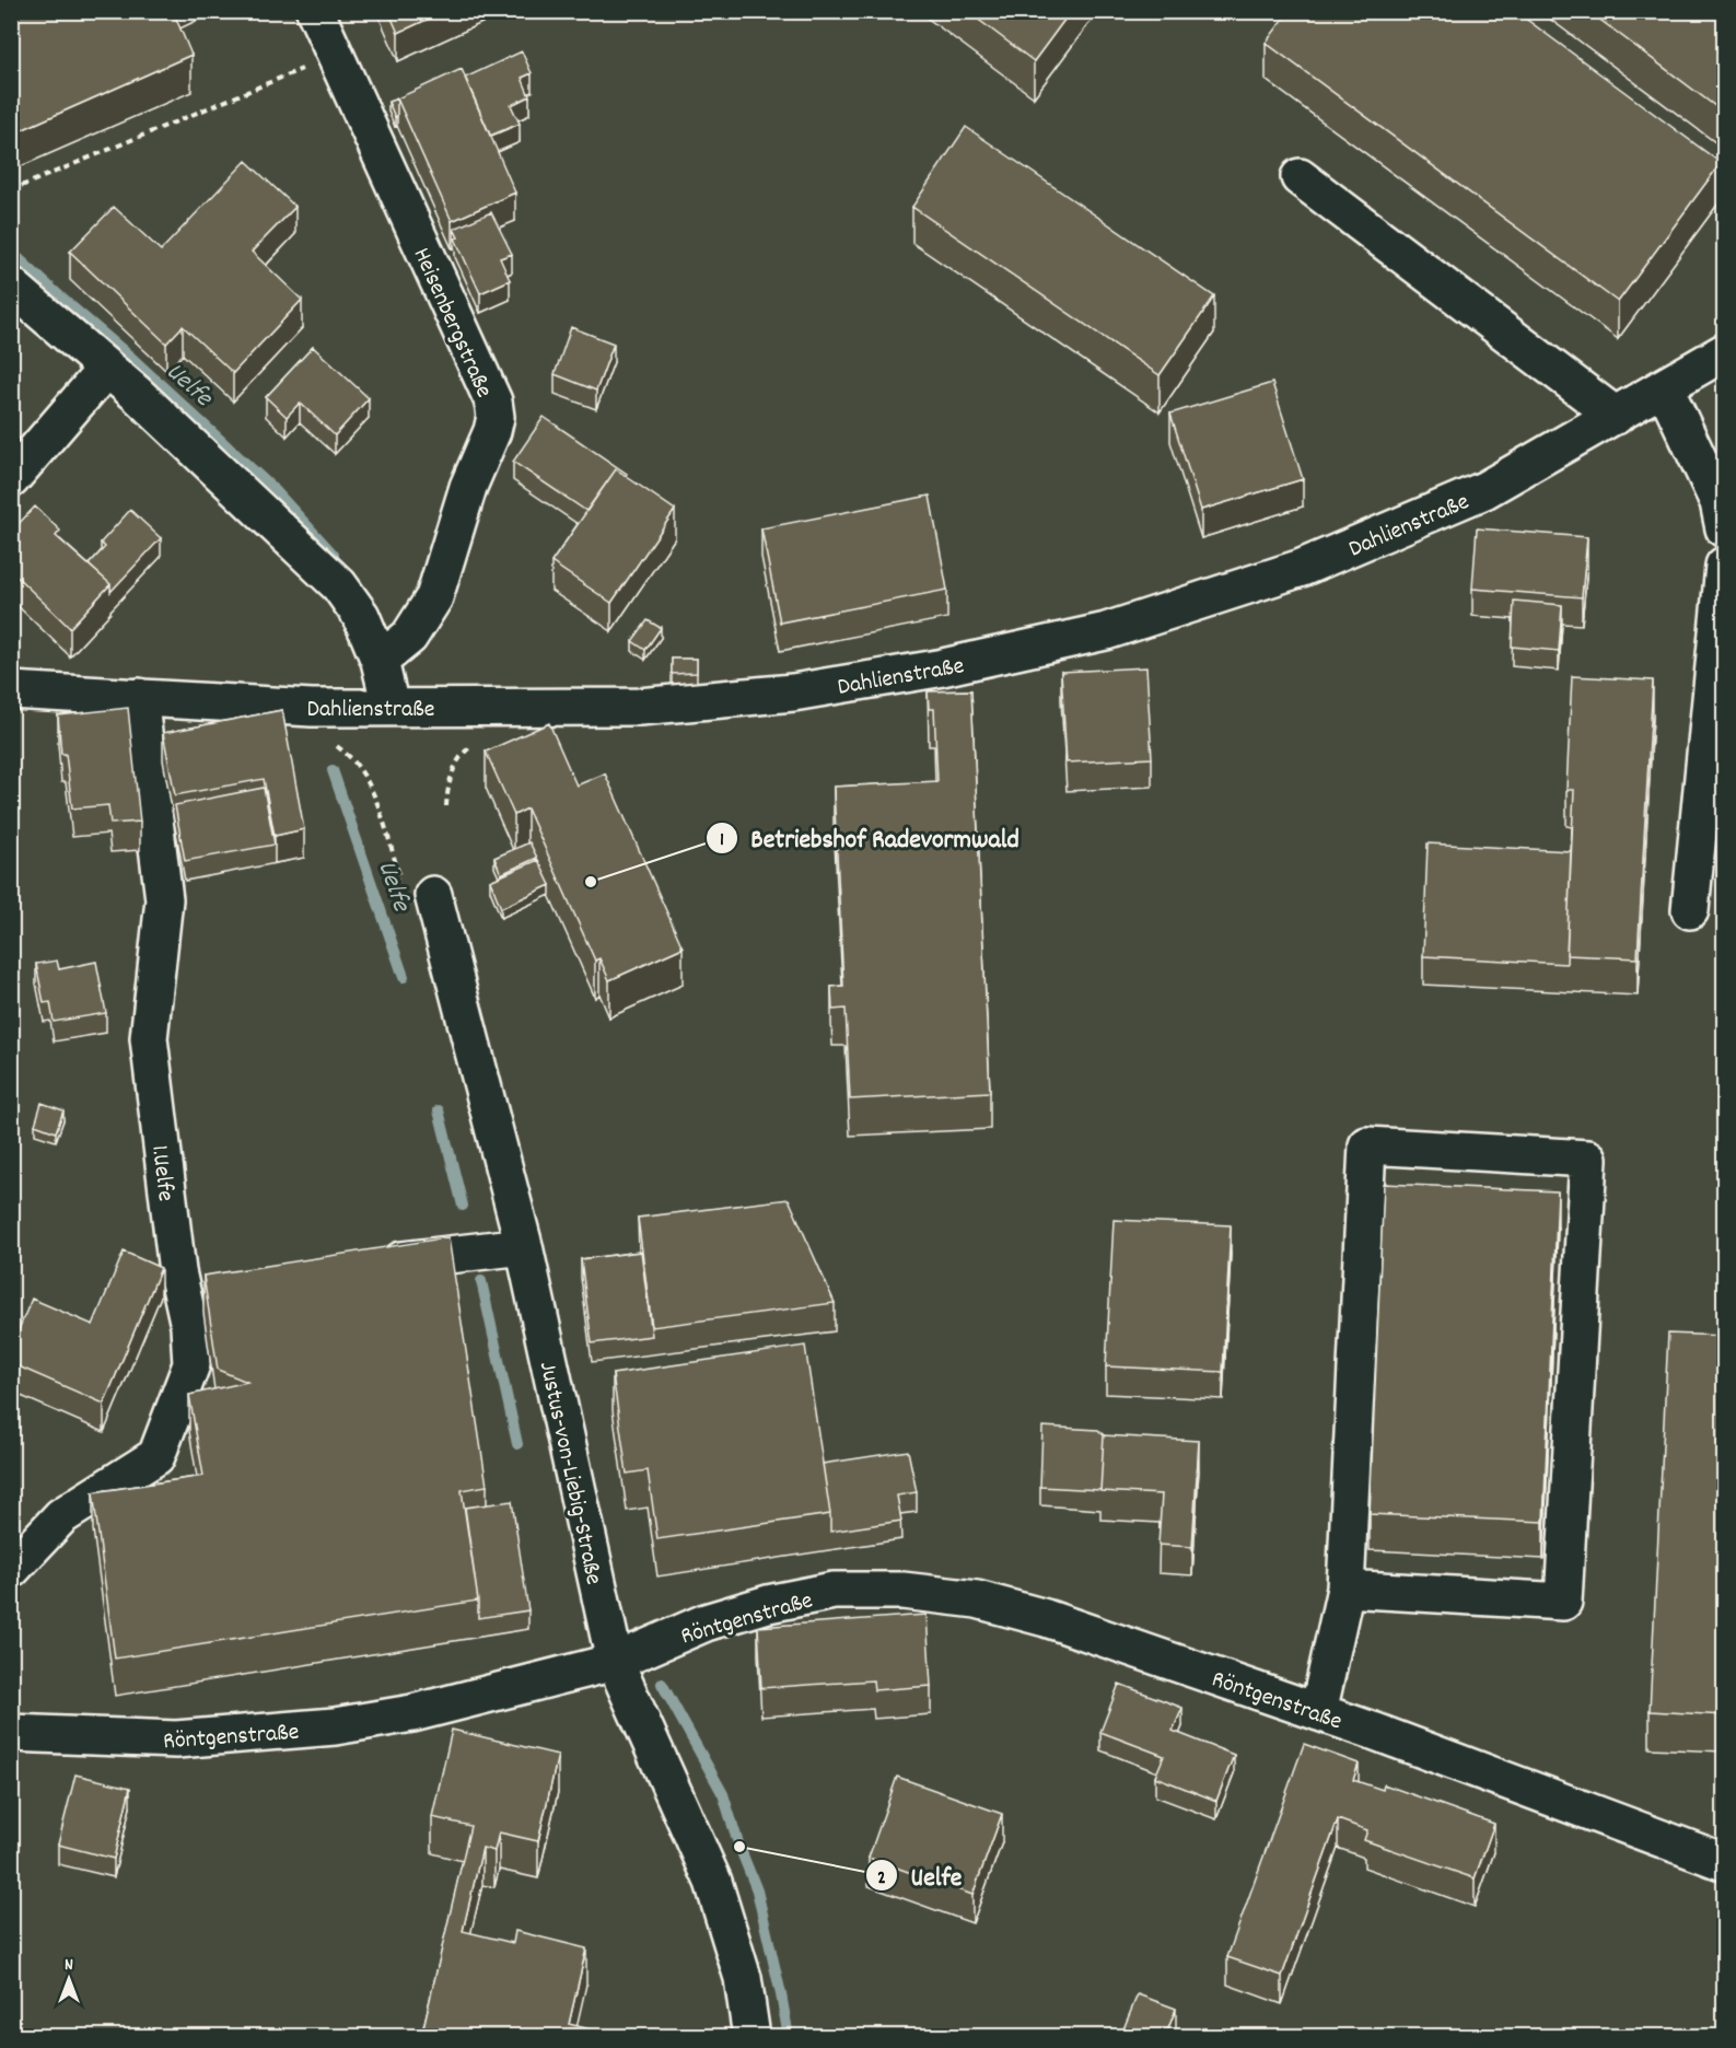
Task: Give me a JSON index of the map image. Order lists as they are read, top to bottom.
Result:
{
  "streets": {
    "street": [
      "Heisenbergstraße",
      "Dahlienstraße",
      "1.Uelfe",
      "Justus-von-Liebig-Straße",
      "Röntgenstraße"
    ]
  },
  "crossings": [
    ["Dahlienstraße", "1.Uelfe"],
    ["Justus-von-Liebig-Straße", "Röntgenstraße"]
  ],
  "water": ["Uelfe"],
  "places": ["Betriebshof Radevormwald", "Uelfe"],
  "north": "top"
}
